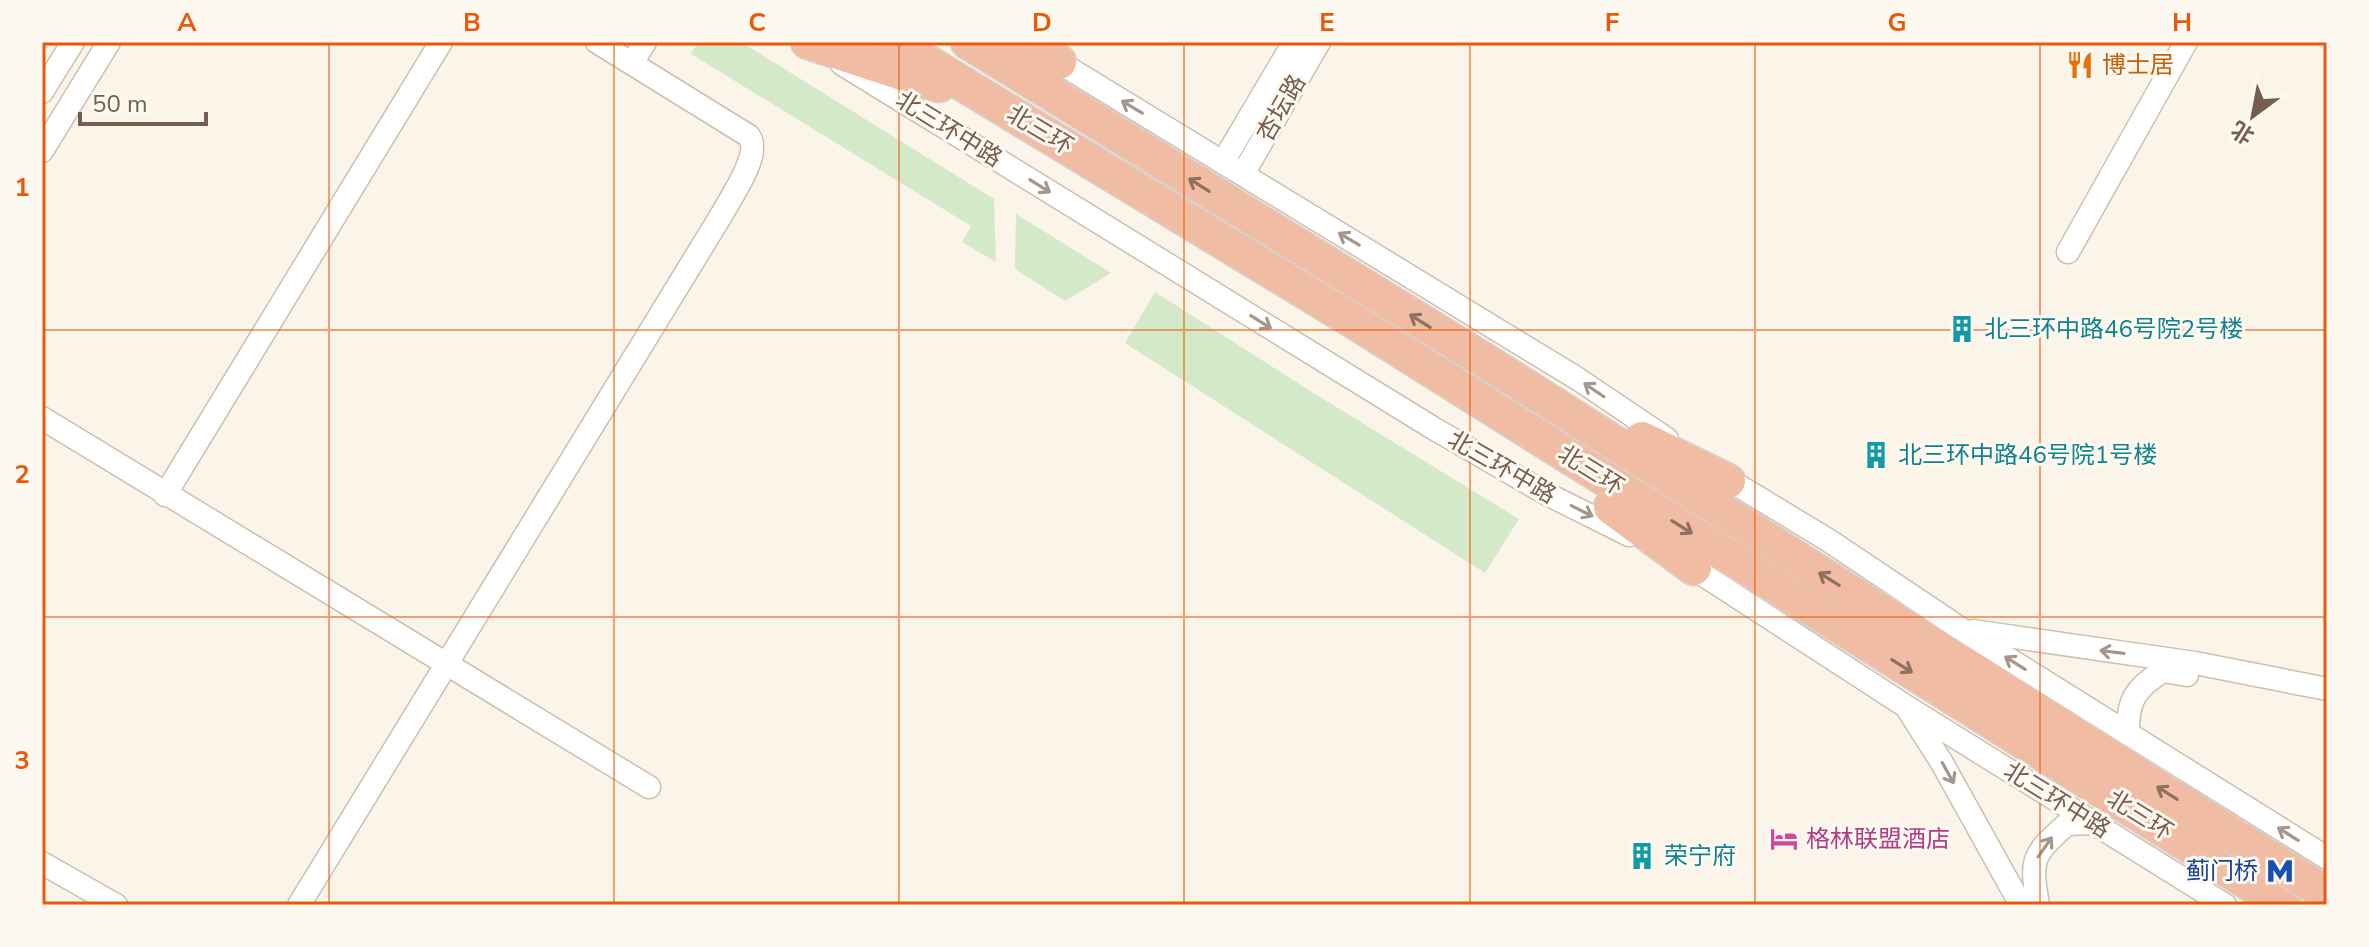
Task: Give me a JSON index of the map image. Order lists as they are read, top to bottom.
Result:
{
  "streets": {
    "highway": ["北三环"],
    "street": ["杏坛路", "北三环中路"]
  },
  "crossings": [
    ["北三环中路", "北三环"]
  ],
  "places": {
    "restaurant": ["博士居"],
    "building": ["北三环中路46号院2号楼", "北三环中路46号院1号楼", "荣宁府"],
    "hotel": ["格林联盟酒店"],
    "metro station": ["蓟门桥"]
  },
  "scale_bar": "50 m",
  "north": "bottom left",
  "grid": {
    "columns": [
      "A",
      "B",
      "C",
      "D",
      "E",
      "F",
      "G",
      "H"
    ],
    "rows": ["1", "2", "3"]
  }
}
